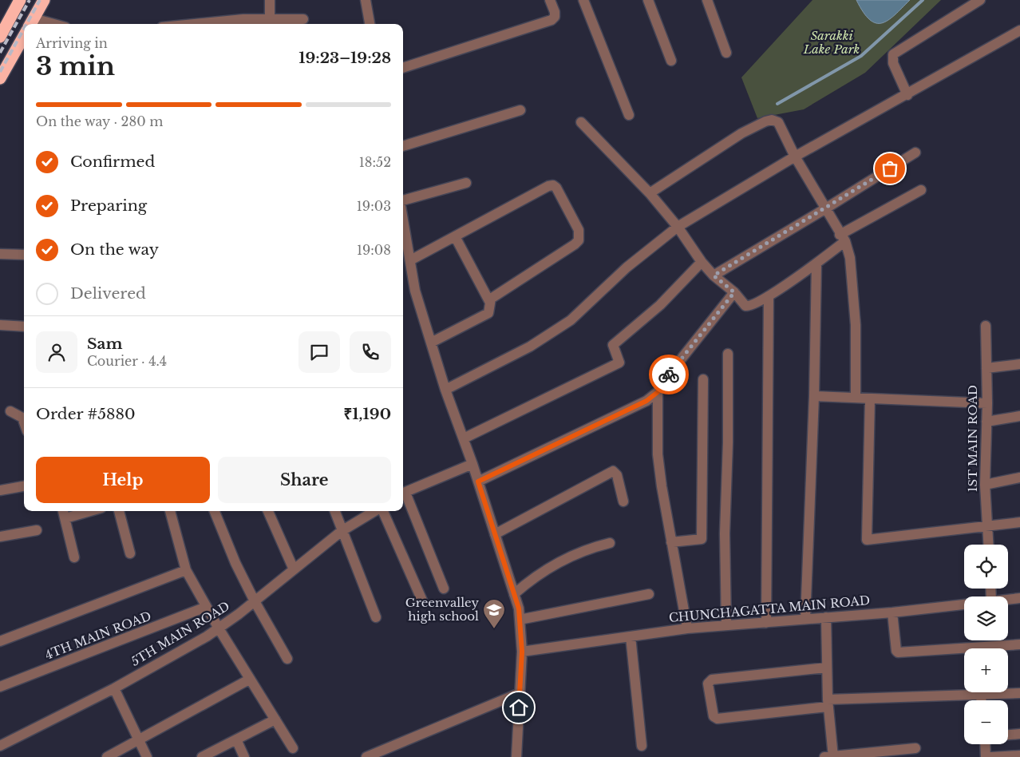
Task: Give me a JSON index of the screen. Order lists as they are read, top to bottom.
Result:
{
  "streets": {
    "street": [
      "1ST MAIN ROAD",
      "CHUNCHAGATTA MAIN ROAD",
      "5TH MAIN ROAD",
      "4TH MAIN ROAD"
    ]
  },
  "parks": ["Sarakki Lake Park"],
  "places": {
    "school or university": ["Greenvalley high school"]
  },
  "page": {
    "heading": ["3 min", "Arriving in", "19:23–19:28"],
    "panel": [
      "Sam",
      "Courier · 4.4",
      "Order #5880",
      "₹1,190"
    ],
    "bar": "On the way · 280 m",
    "list": [
      ["Confirmed", "18:52"],
      ["Preparing", "19:03"],
      ["On the way", "19:08"],
      "Delivered"
    ],
    "buttons": ["Help", "Share"],
    "map_buttons": ["+", "−"]
  }
}
